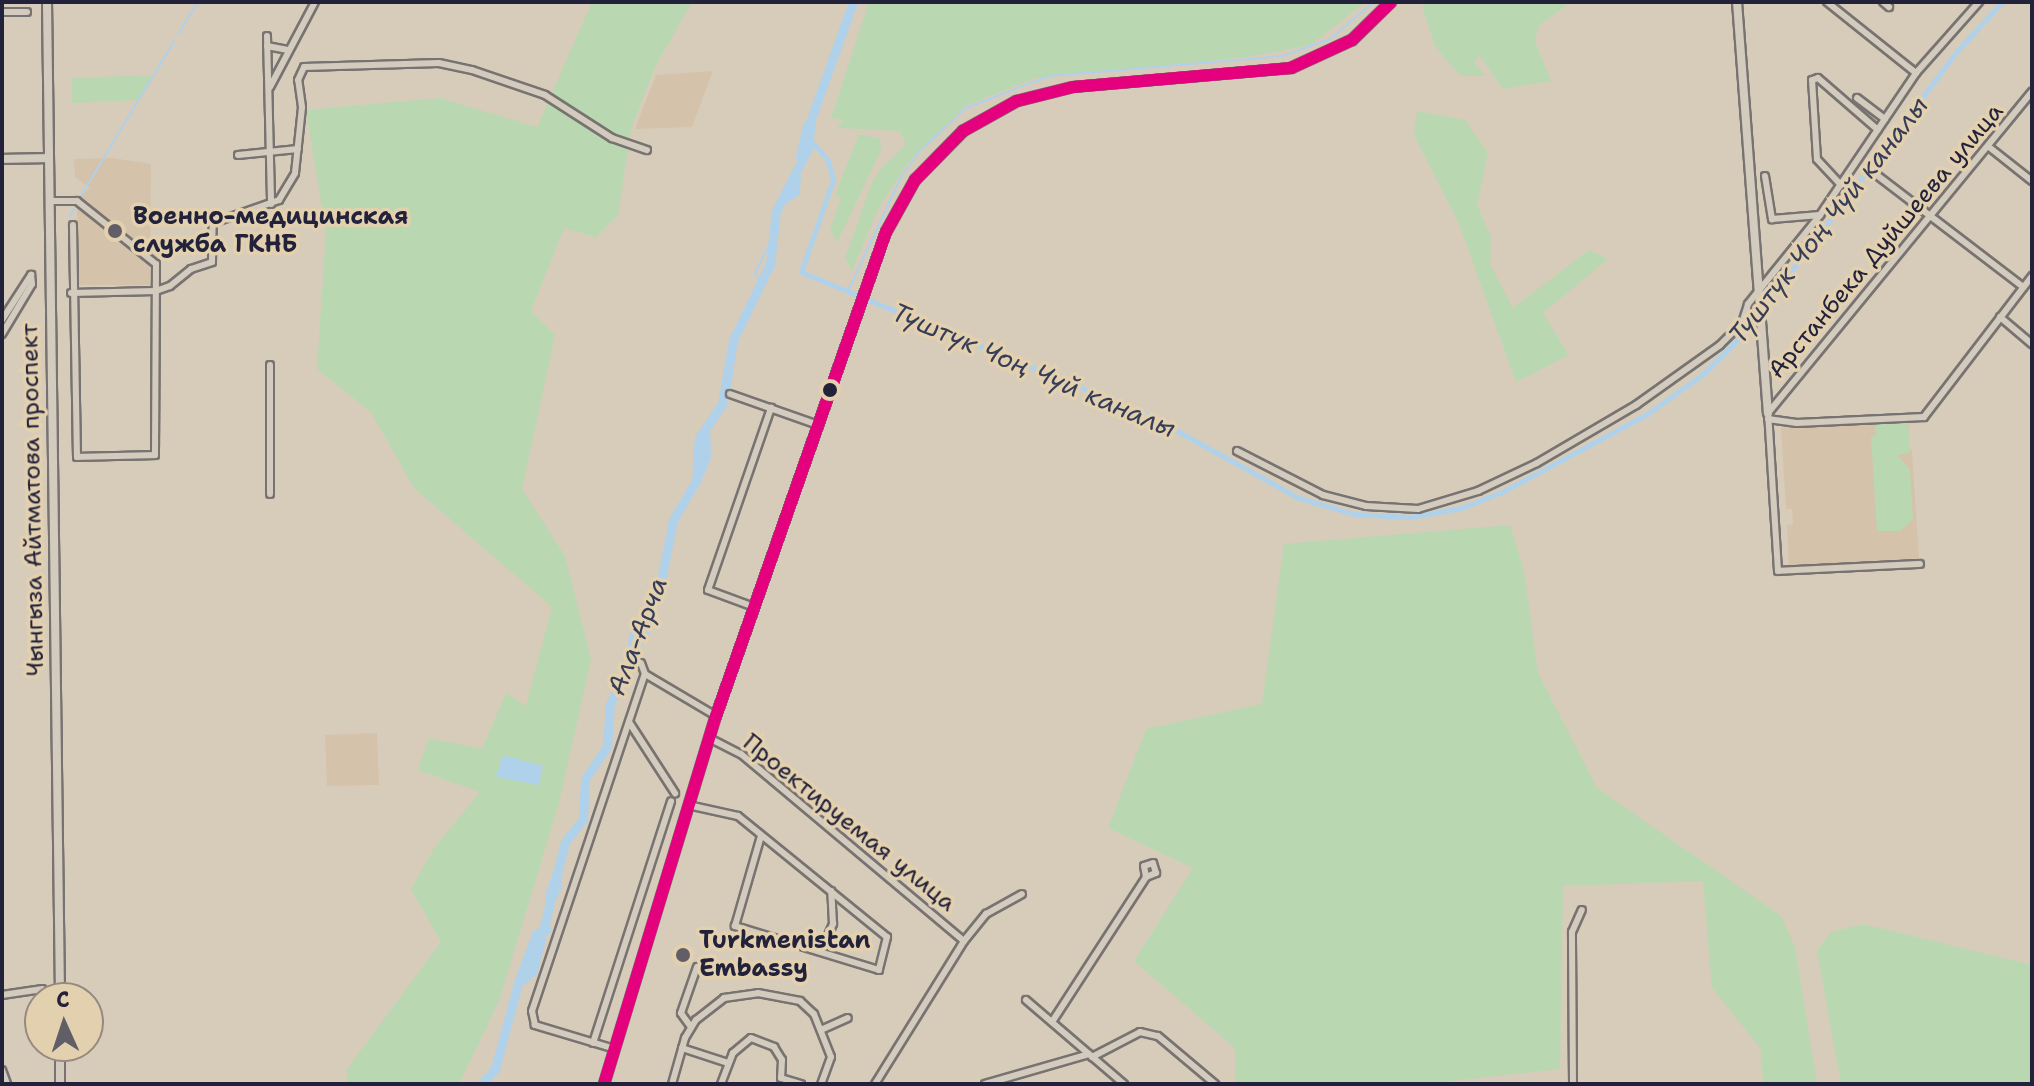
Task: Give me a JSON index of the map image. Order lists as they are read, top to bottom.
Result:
{
  "streets": {
    "main road": ["Чынгыза Айтматова проспект"],
    "street": ["Арстанбека Дуйшеева улица", "Проектируемая улица"]
  },
  "water": ["Түштүк Чоң Чүй каналы", "Ала-Арча"],
  "places": ["Военно-медицинская служба ГКНБ", "Turkmenistan Embassy"],
  "north": "top"
}
